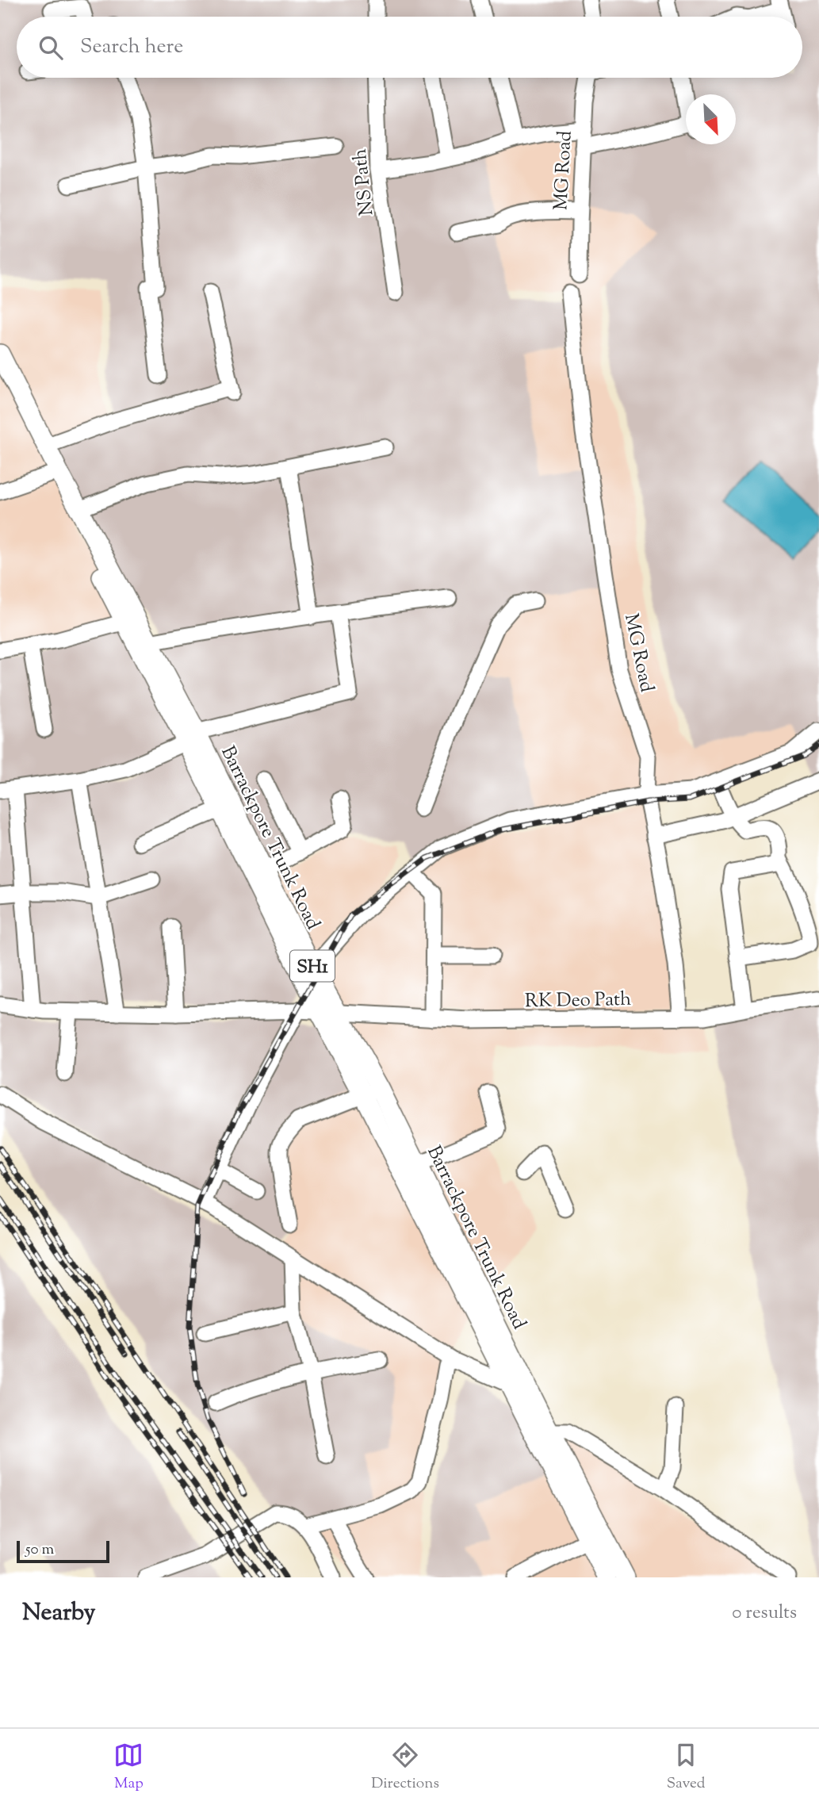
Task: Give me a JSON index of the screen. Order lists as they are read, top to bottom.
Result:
{
  "streets": {
    "main road": ["Barrackpore Trunk Road", "SH1"],
    "street": ["MG Road", "NS Path", "RK Deo Path"]
  },
  "crossings": [
    ["MG Road", "RK Deo Path"],
    ["Barrackpore Trunk Road", "RK Deo Path"]
  ],
  "scale_bar": "50 m",
  "north": "bottom right",
  "page": {
    "search": "Search here",
    "scale": "50 m",
    "heading": ["Nearby", "0 results"],
    "nav": ["Map", "Directions", "Saved"]
  }
}
